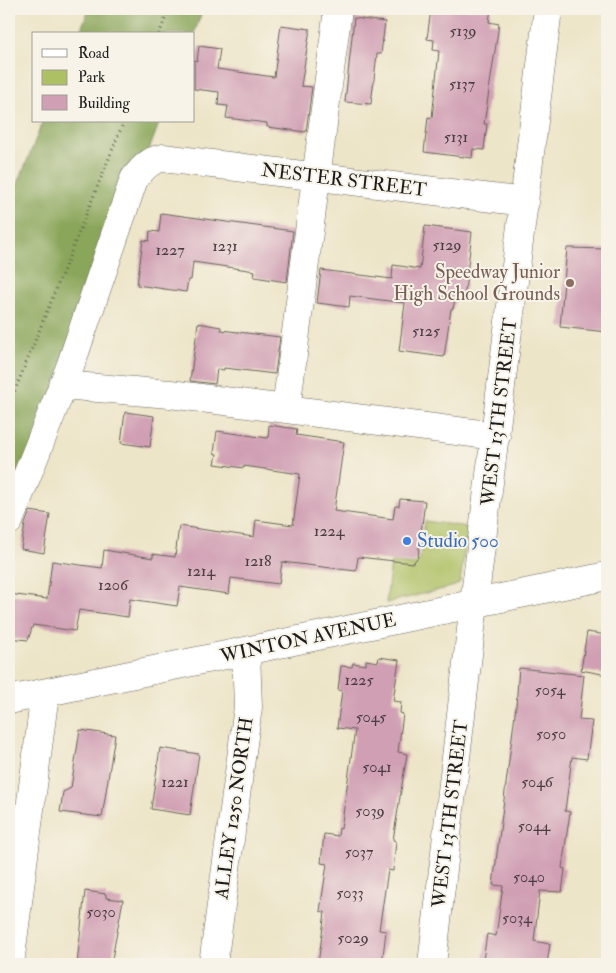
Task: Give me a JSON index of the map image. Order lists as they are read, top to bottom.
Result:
{
  "streets": {
    "street": [
      "NESTER STREET",
      "WEST 13TH STREET",
      "WINTON AVENUE",
      "ALLEY 1250 NORTH"
    ]
  },
  "crossings": [
    ["NESTER STREET", "WEST 13TH STREET"],
    ["WEST 13TH STREET", "WINTON AVENUE"],
    ["WINTON AVENUE", "ALLEY 1250 NORTH"]
  ],
  "places": ["Speedway Junior High School Grounds", "Studio 500"],
  "house_numbers": [
    "5139",
    "5137",
    "5131",
    "5129",
    "1231",
    "1227",
    "5125",
    "1224",
    "1218",
    "1214",
    "1206",
    "1225",
    "5054",
    "5045",
    "5050",
    "5041",
    "1221",
    "5046",
    "5039",
    "5044",
    "5037",
    "5040",
    "5033",
    "5030",
    "5034",
    "5029"
  ],
  "legend": ["Road", "Park", "Building"]
}
